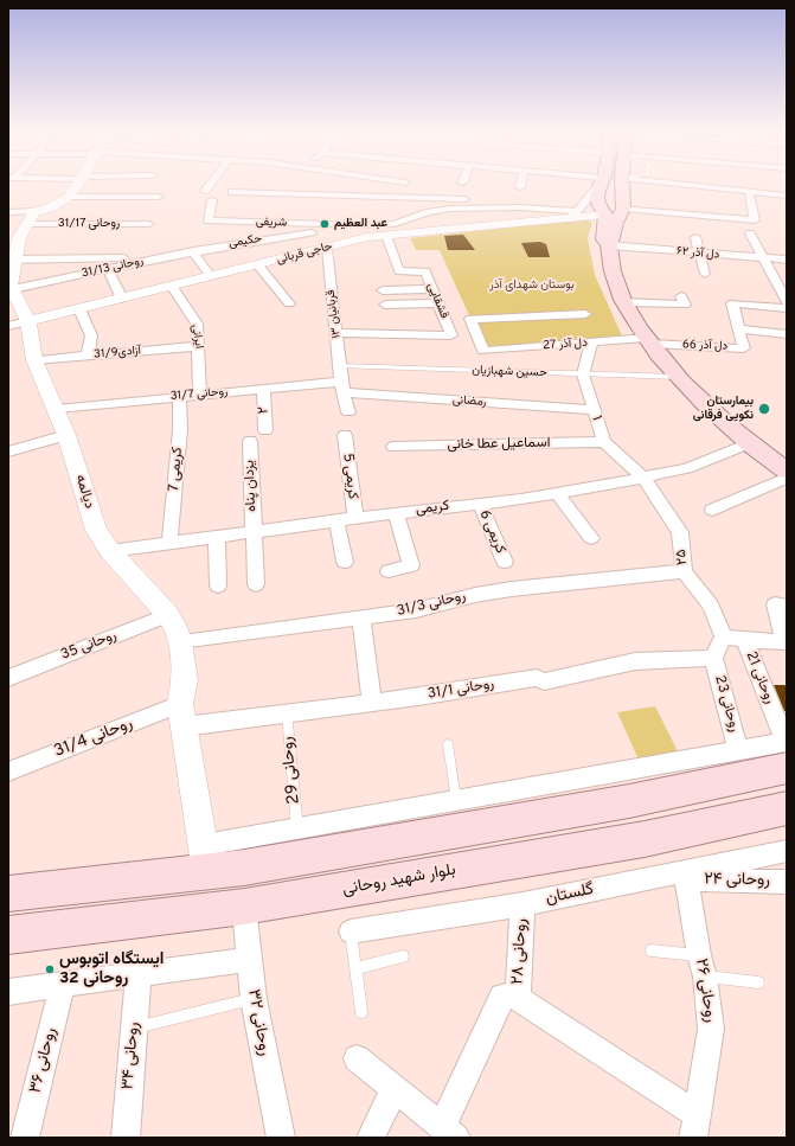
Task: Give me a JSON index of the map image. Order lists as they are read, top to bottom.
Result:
{
  "streets": {
    "main road": ["حاجی قربانی", "دیالمه", "بلوار شهید روحانی"],
    "street": [
      "شریفی",
      "روحانی 31/17",
      "حکیمی",
      "دل آذر ۶۲",
      "روحانی 31/13",
      "قشقایی",
      "۱۳ قربانیان",
      "ایرانی",
      "دل آذر 27",
      "دل آذر 66",
      "آزادی31/9",
      "روحانی 31/7",
      "رمضانی",
      "۲",
      "۱",
      "اسماعیل عطا خانی",
      "کریمی 7",
      "کریمی 5",
      "یزدان پناه",
      "کریمی",
      "کریمی 6",
      "۲۵",
      "روحانی 31/3",
      "روحانی 35",
      "روحانی 21",
      "روحانی 31/1",
      "روحانی 23",
      "روحانی 31/4",
      "روحانی ۲۴",
      "گلستان",
      "روحانی ۲۸",
      "روحانی ۲۶",
      "روحانی ۳۲",
      "روحانی ۳۴",
      "روحانی ۳۶"
    ],
    "lane": ["حسین شهبازیان", "روحانی 29"]
  },
  "crossings": [
    ["شریفی", "حکیمی"],
    ["شریفی", "حاجی قربانی"],
    ["حکیمی", "روحانی 31/13"],
    ["حاجی قربانی", "قشقایی"],
    ["حاجی قربانی", "۱۳ قربانیان"],
    ["حاجی قربانی", "ایرانی"],
    ["حاجی قربانی", "دیالمه"],
    ["روحانی 31/13", "دیالمه"],
    ["قشقایی", "۱۳ قربانیان"],
    ["۱۳ قربانیان", "حسین شهبازیان"],
    ["۱۳ قربانیان", "روحانی 31/7"],
    ["۱۳ قربانیان", "رمضانی"],
    ["ایرانی", "آزادی31/9"],
    ["ایرانی", "روحانی 31/7"],
    ["دل آذر 27", "دل آذر 66"],
    ["آزادی31/9", "دیالمه"],
    ["حسین شهبازیان", "۱"],
    ["روحانی 31/7", "رمضانی"],
    ["روحانی 31/7", "۲"],
    ["روحانی 31/7", "کریمی 7"],
    ["روحانی 31/7", "دیالمه"],
    ["رمضانی", "۱"],
    ["۱", "اسماعیل عطا خانی"],
    ["۱", "کریمی"],
    ["۱", "۲۵"],
    ["کریمی 7", "کریمی"],
    ["کریمی 5", "کریمی"],
    ["یزدان پناه", "کریمی"],
    ["دیالمه", "کریمی"],
    ["دیالمه", "روحانی 31/3"],
    ["دیالمه", "روحانی 35"],
    ["دیالمه", "روحانی 31/1"],
    ["دیالمه", "روحانی 31/4"],
    ["کریمی", "کریمی 6"],
    ["کریمی", "۲۵"],
    ["۲۵", "روحانی 31/3"],
    ["روحانی 31/1", "روحانی 23"],
    ["روحانی 31/1", "روحانی 29"],
    ["بلوار شهید روحانی", "روحانی ۳۲"],
    ["روحانی ۲۴", "گلستان"],
    ["روحانی ۲۴", "روحانی ۲۶"],
    ["گلستان", "روحانی ۲۸"],
    ["گلستان", "روحانی ۲۶"]
  ],
  "parks": ["بوستان شهدای آذر"],
  "places": ["عبد العظيم", "بیمارستان نکویی فرقانی", "ایستگاه اتوبوس روحانی 32"]
}
